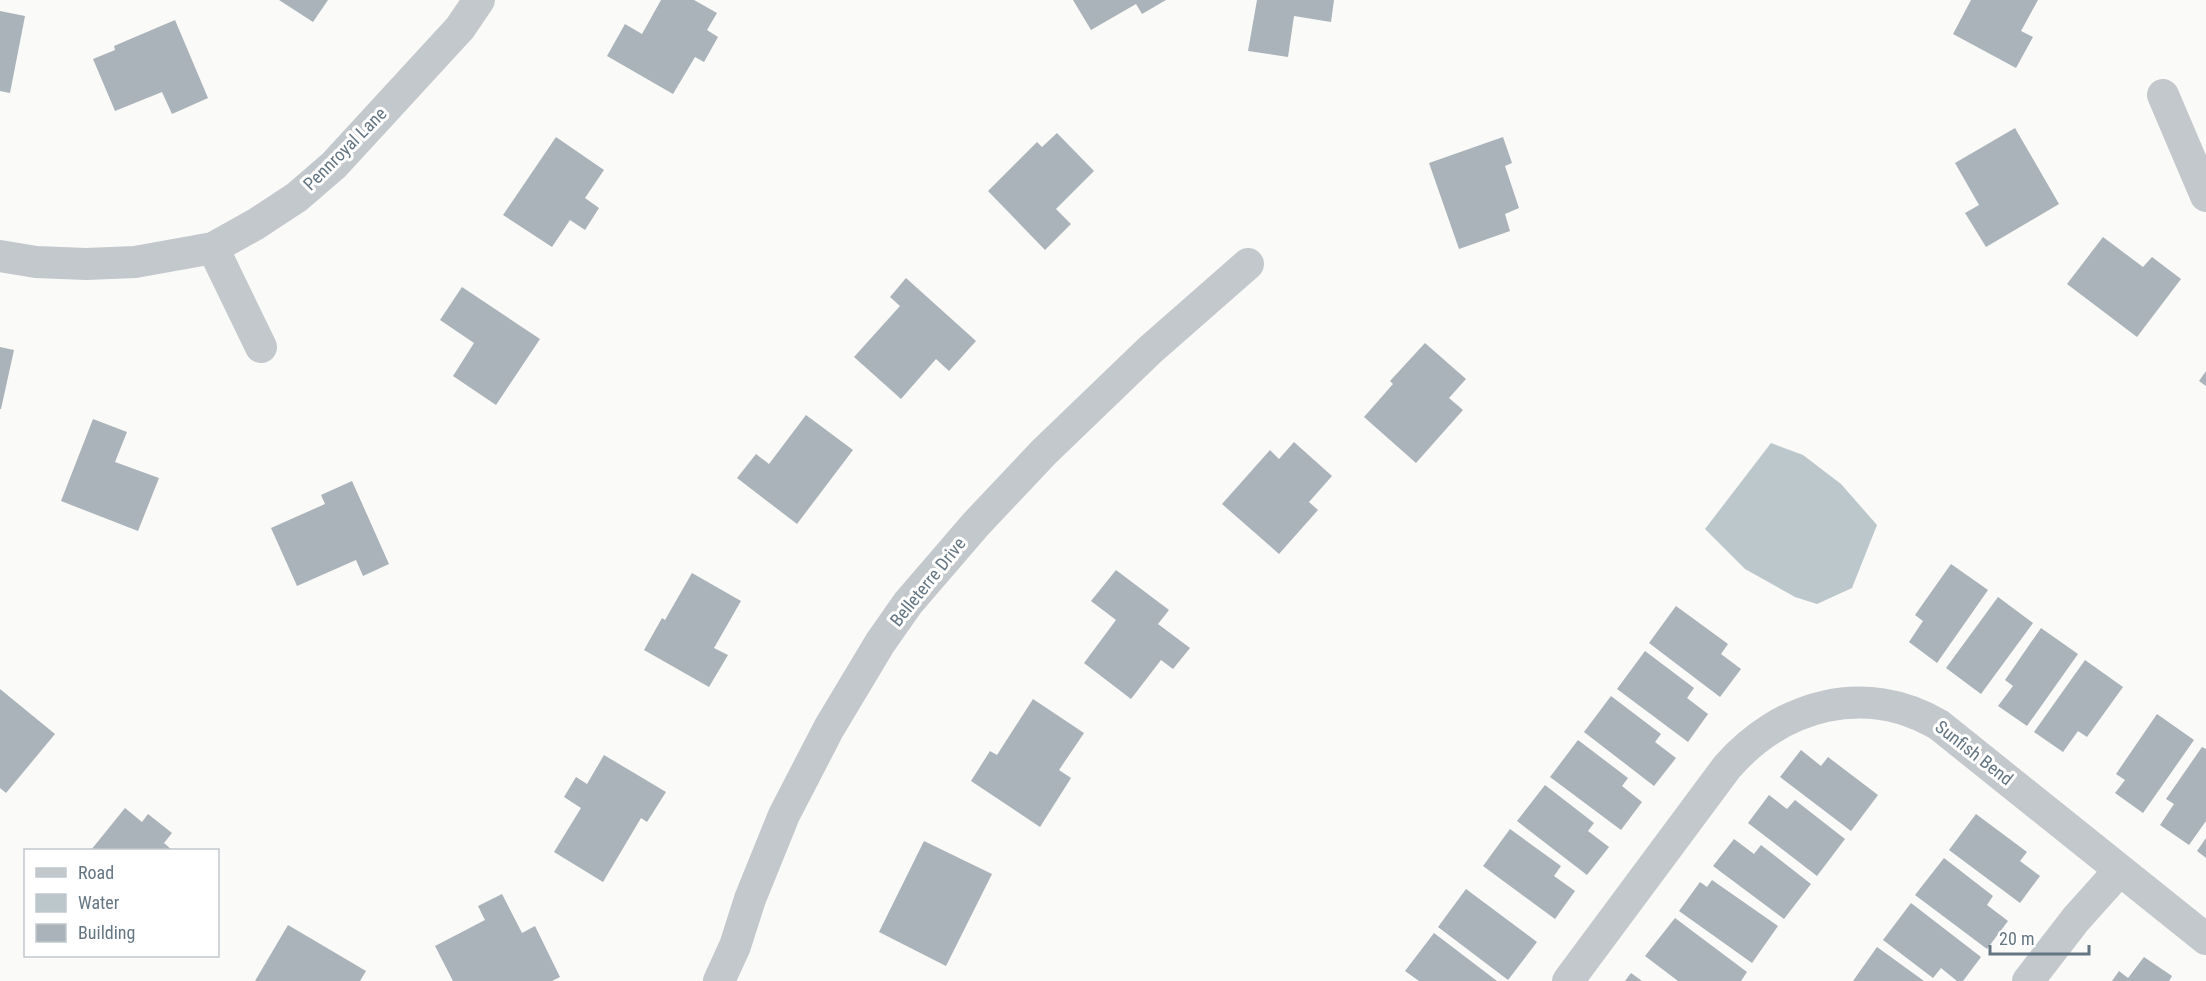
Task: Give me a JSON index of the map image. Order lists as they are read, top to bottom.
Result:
{
  "streets": {
    "street": ["Pennroyal Lane", "Belleterre Drive", "Sunfish Bend"]
  },
  "legend": ["Road", "Water", "Building"],
  "scale_bar": "20 m"
}
